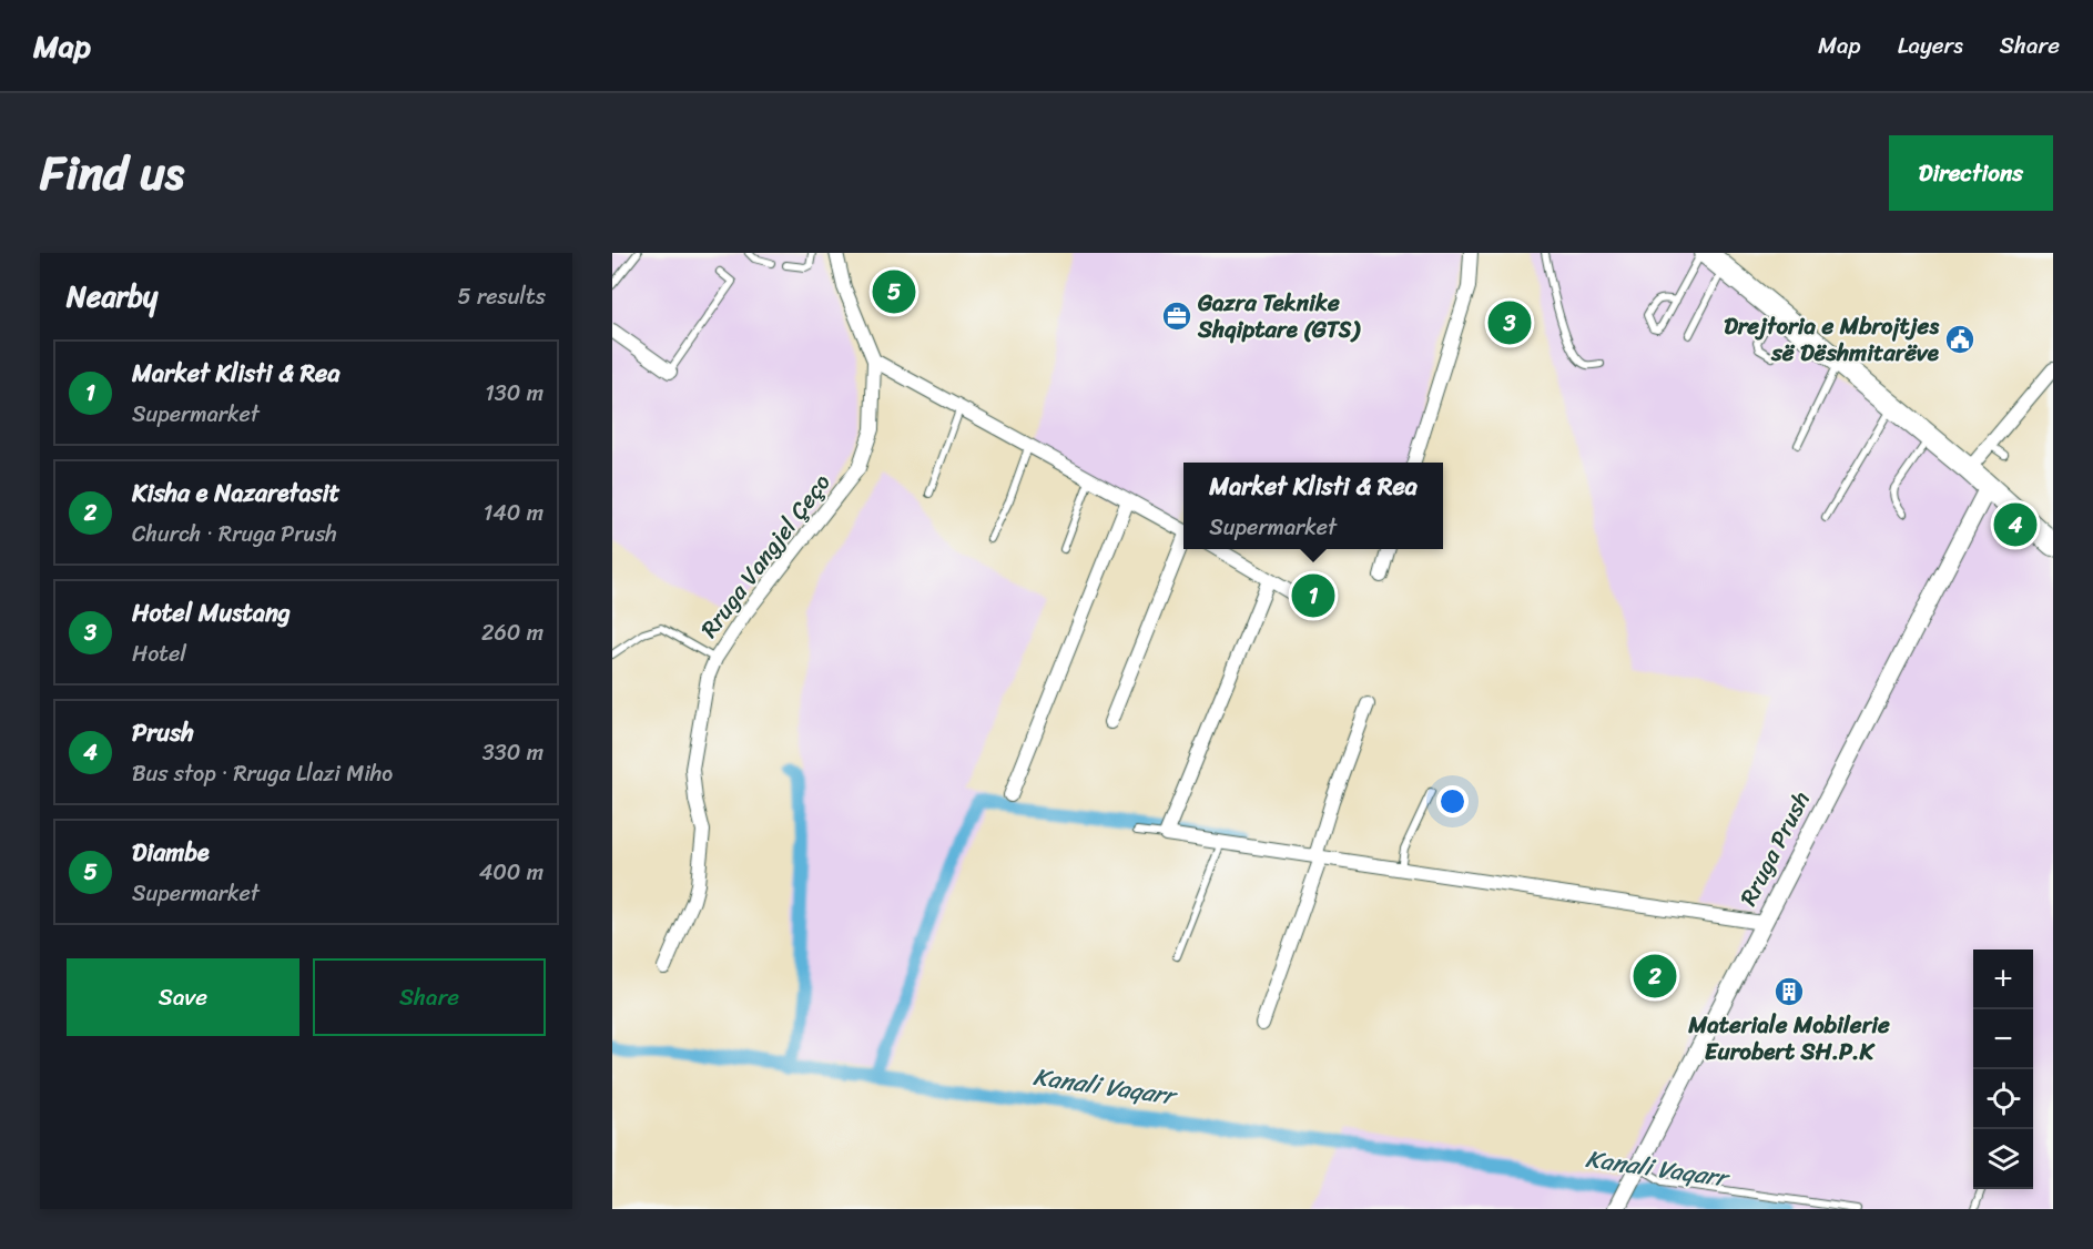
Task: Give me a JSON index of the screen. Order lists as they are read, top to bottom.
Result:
{
  "streets": {
    "street": ["Rruga Vangjel Çeço", "Rruga Prush"]
  },
  "water": ["Kanali Vaqarr"],
  "places": {
    "office": ["Gazra Teknike Shqiptare (GTS)"],
    "public building": ["Drejtoria e Mbrojtjes së Dëshmitarëve"],
    "building": ["Materiale Mobilerie Eurobert SH.P.K"]
  },
  "page": {
    "header": "Map",
    "nav": ["Map", "Layers", "Share"],
    "title": "Find us",
    "buttons": [
      "Directions",
      ["Save", "Share"]
    ],
    "heading": ["Nearby", "5 results"],
    "pins": [
      "5",
      "3",
      "4",
      "1",
      "2"
    ],
    "list": [
      {
        "mark": "1",
        "name": "Market Klisti & Rea",
        "note": "Supermarket",
        "value": "130 m"
      },
      {
        "mark": "2",
        "name": "Kisha e Nazaretasit",
        "note": "Church · Rruga Prush",
        "value": "140 m"
      },
      {
        "mark": "3",
        "name": "Hotel Mustang",
        "note": "Hotel",
        "value": "260 m"
      },
      {
        "mark": "4",
        "name": "Prush",
        "note": "Bus stop · Rruga Llazi Miho",
        "value": "330 m"
      },
      {
        "mark": "5",
        "name": "Diambe",
        "note": "Supermarket",
        "value": "400 m"
      }
    ],
    "popup": ["Market Klisti & Rea", "Supermarket"],
    "map_buttons": ["+", "−"]
  }
}
